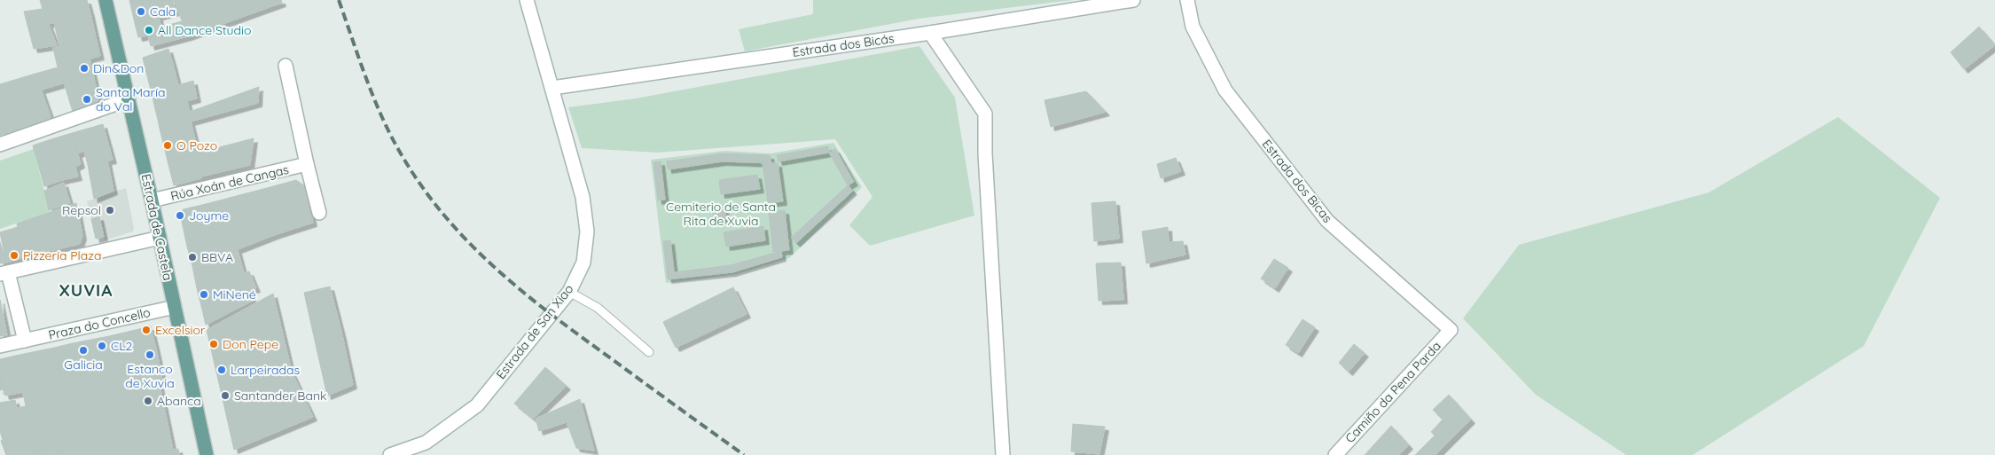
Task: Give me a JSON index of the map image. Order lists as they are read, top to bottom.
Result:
{
  "streets": {
    "main road": ["Estrada de Castela"],
    "street": [
      "Estrada dos Bicás",
      "Estrada dos Bicas",
      "Rúa Xoán de Cangas",
      "Praza do Concello",
      "Estrada de San Xiao",
      "Camiño da Pena Parda"
    ]
  },
  "crossings": [
    ["Estrada dos Bicás", "Estrada de San Xiao"],
    ["Estrada dos Bicas", "Camiño da Pena Parda"],
    ["Rúa Xoán de Cangas", "Estrada de Castela"],
    ["Estrada de Castela", "Praza do Concello"]
  ],
  "districts": ["XUVIA"],
  "parks": ["Cemiterio de Santa Rita de Xuvia"],
  "places": [
    "Cala",
    "All Dance Studio",
    "Din&Don",
    "Santa María do Val",
    "O Pozo",
    "Repsol",
    "Joyme",
    "Pizzería Plaza",
    "BBVA",
    "MiNené",
    "Excelsior",
    "Don Pepe",
    "CL2",
    "Galicia",
    "Estanco de Xuvia",
    "Larpeiradas",
    "Santander Bank",
    "Abanca"
  ]
}
